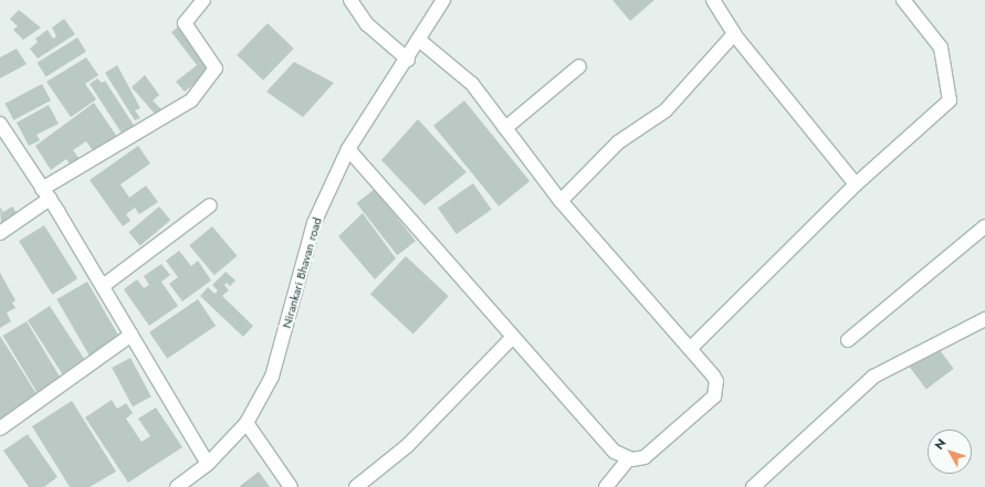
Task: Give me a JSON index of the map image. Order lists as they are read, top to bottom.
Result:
{
  "streets": {
    "street": ["Nirankari Bhavan road"]
  },
  "north": "top left"
}
